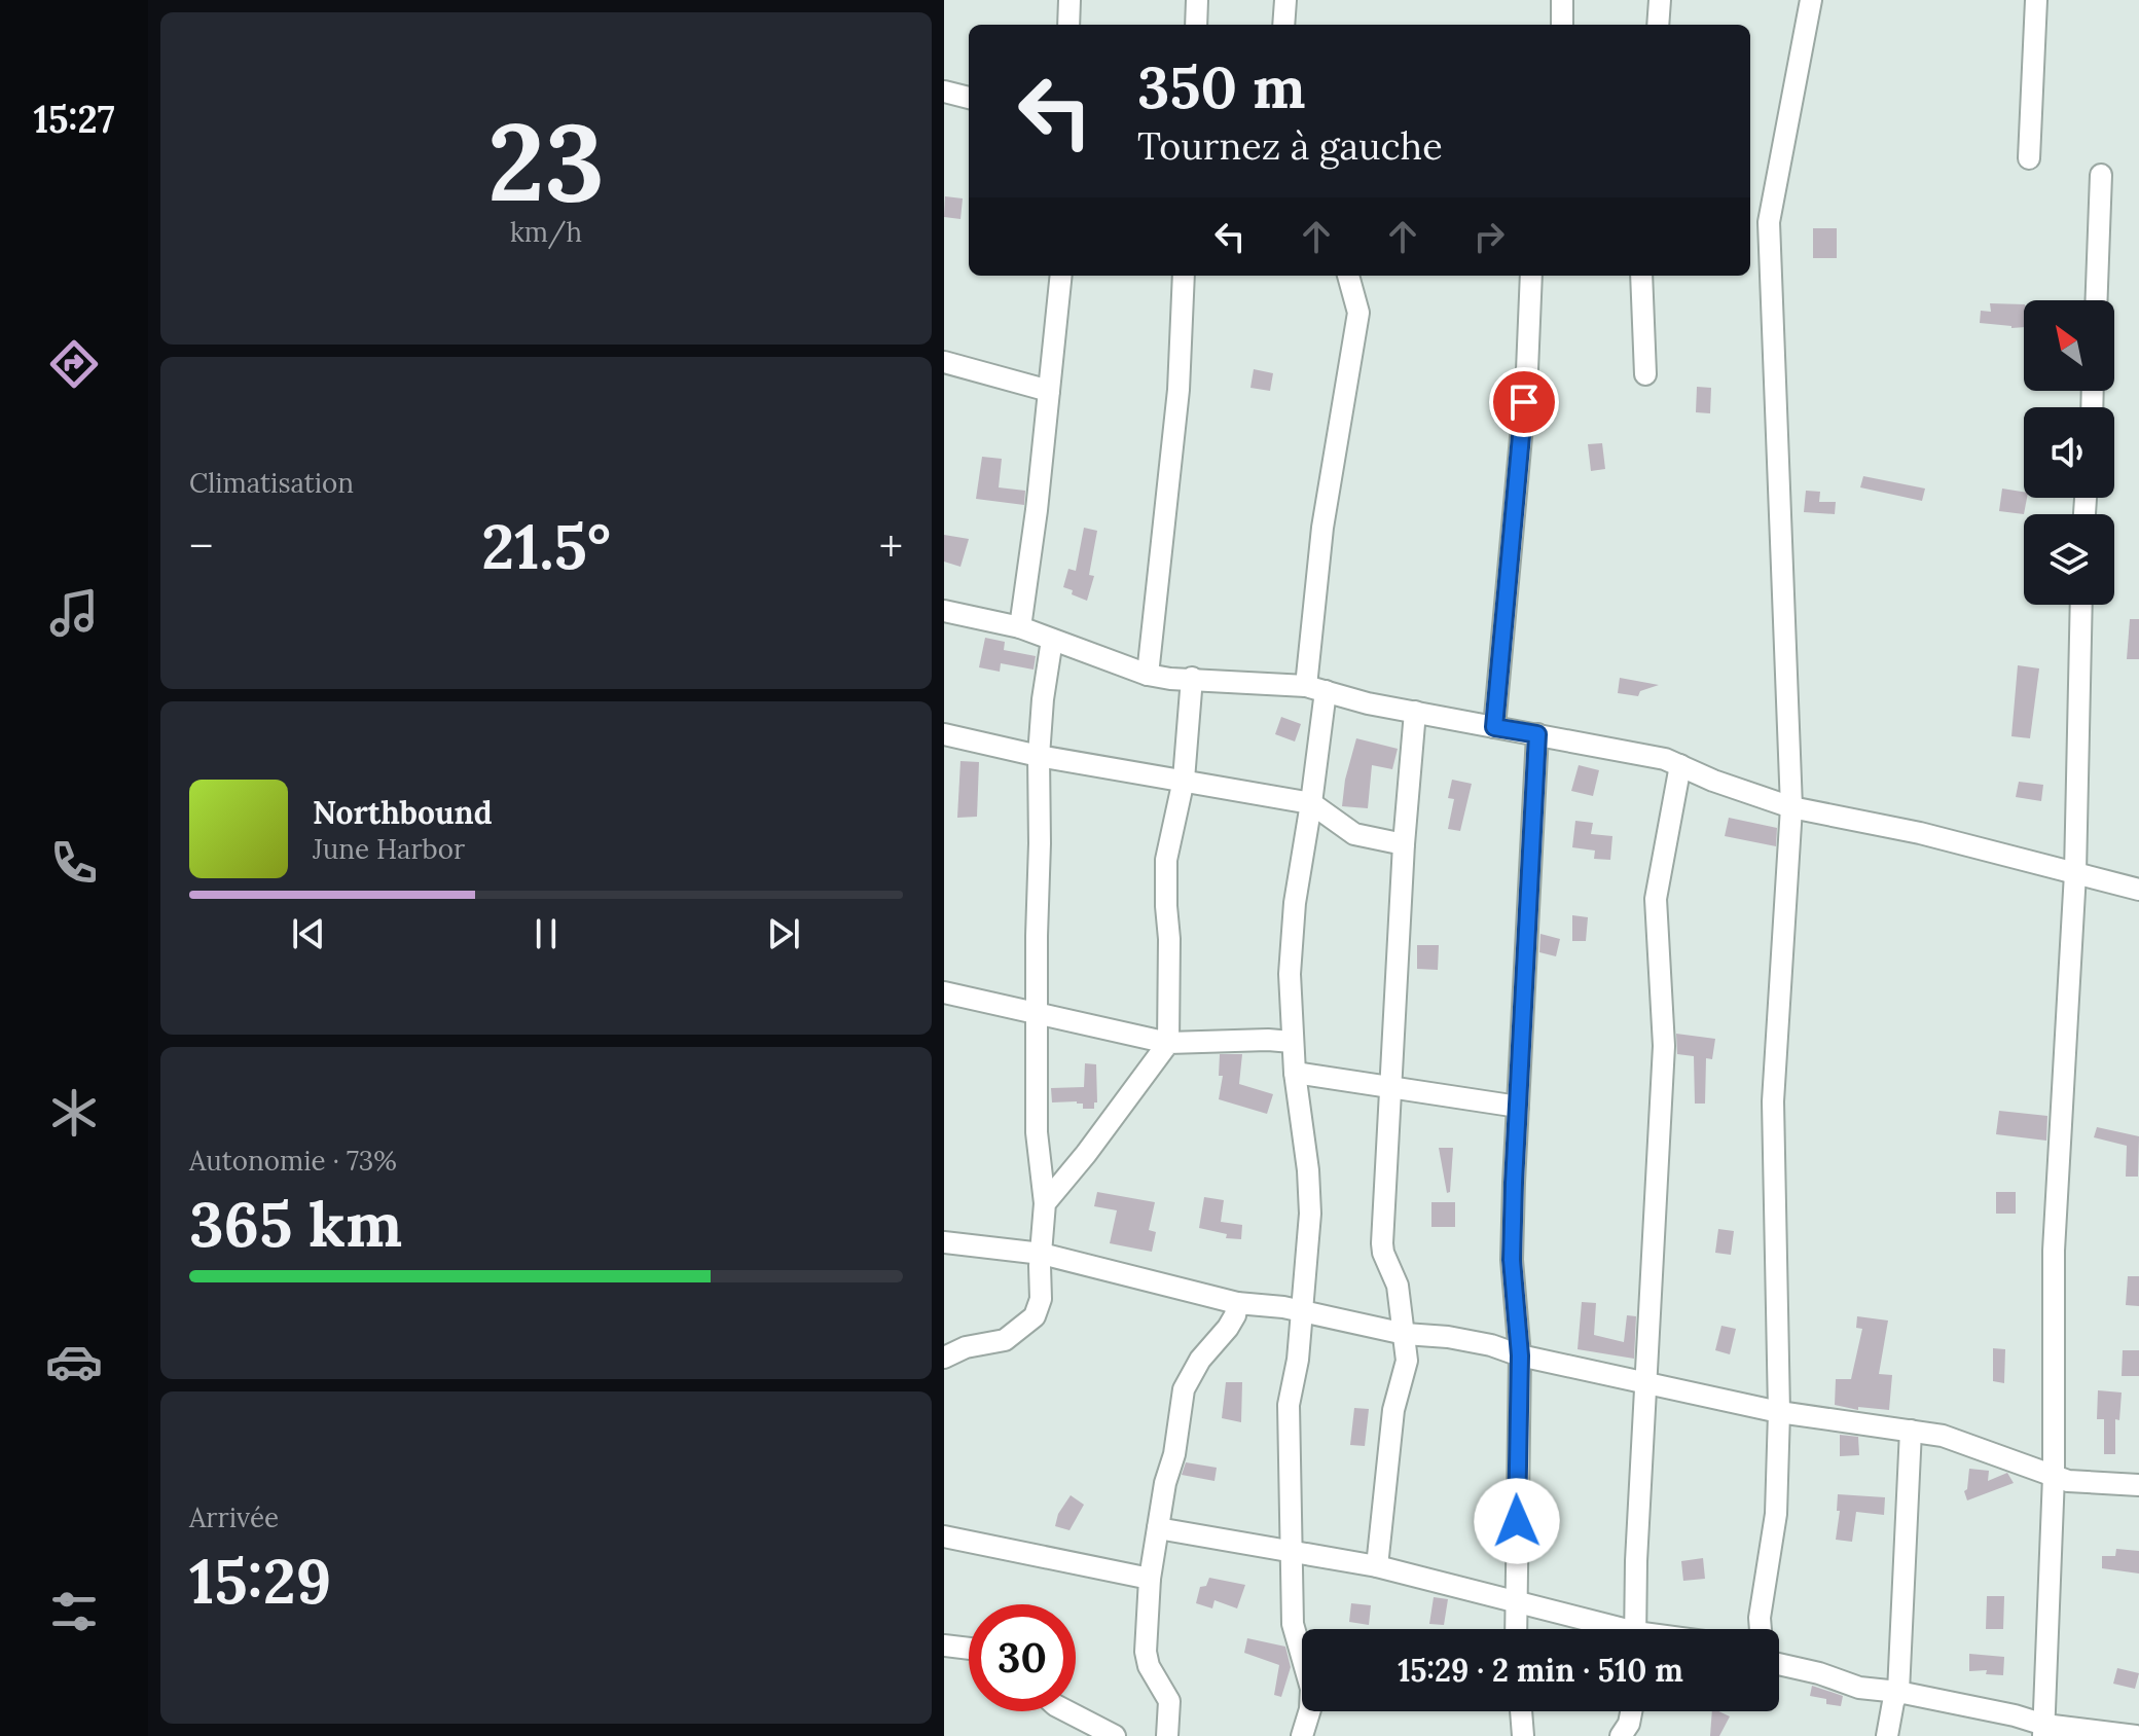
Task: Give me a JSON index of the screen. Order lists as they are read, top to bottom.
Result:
{
  "north": "top left",
  "page": {
    "tabs": "15:27",
    "tile": [
      ["23", "km/h"],
      "Climatisation",
      ["Autonomie · 73%", "365 km"],
      ["Arrivée", "15:29"]
    ],
    "turn": ["350 m", "Tournez à gauche"],
    "heat": ["−", "21.5°", "+"],
    "song": ["Northbound", "June Harbor"],
    "limit": "30",
    "trip": "15:29 · 2 min · 510 m"
  }
}
